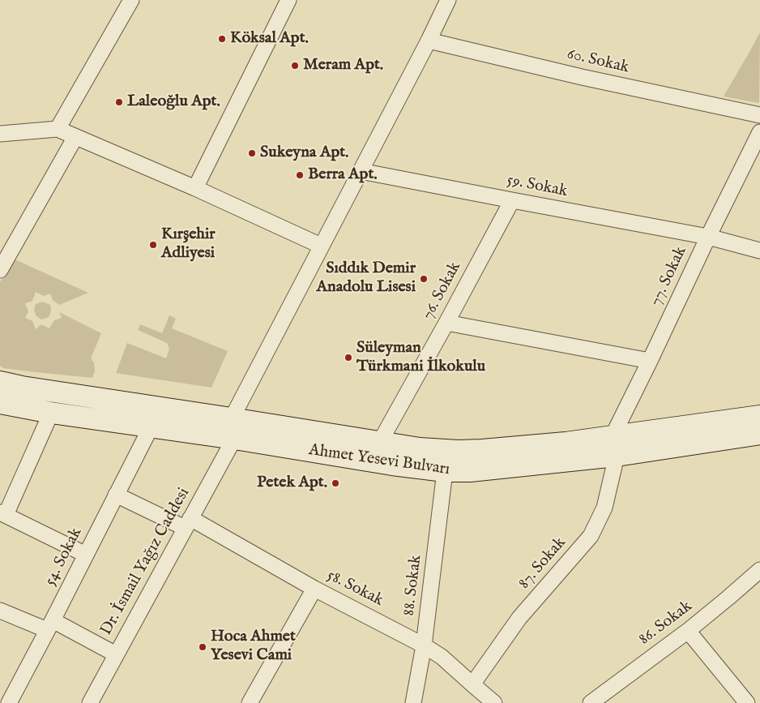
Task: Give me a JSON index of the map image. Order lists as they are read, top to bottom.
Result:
{
  "streets": {
    "main road": ["Ahmet Yesevi Bulvarı"],
    "street": [
      "60. Sokak",
      "59. Sokak",
      "77. Sokak",
      "76. Sokak",
      "54. Sokak",
      "Dr. İsmail Yağız Caddesi",
      "87. Sokak",
      "88. Sokak",
      "58. Sokak",
      "86. Sokak"
    ]
  },
  "crossings": [
    ["59. Sokak", "77. Sokak"],
    ["59. Sokak", "76. Sokak"],
    ["77. Sokak", "Ahmet Yesevi Bulvarı"],
    ["77. Sokak", "87. Sokak"],
    ["76. Sokak", "Ahmet Yesevi Bulvarı"],
    ["Ahmet Yesevi Bulvarı", "54. Sokak"],
    ["Ahmet Yesevi Bulvarı", "Dr. İsmail Yağız Caddesi"],
    ["Ahmet Yesevi Bulvarı", "87. Sokak"],
    ["Ahmet Yesevi Bulvarı", "88. Sokak"],
    ["54. Sokak", "58. Sokak"],
    ["Dr. İsmail Yağız Caddesi", "58. Sokak"],
    ["87. Sokak", "58. Sokak"],
    ["88. Sokak", "58. Sokak"]
  ],
  "places": [
    "Köksal Apt.",
    "Meram Apt.",
    "Laleoğlu Apt.",
    "Sukeyna Apt.",
    "Berra Apt.",
    "Kırşehir Adliyesi",
    "Sıddık Demir Anadolu Lisesi",
    "Süleyman Türkmani İlkokulu",
    "Petek Apt.",
    "Hoca Ahmet Yesevi Cami"
  ]
}
